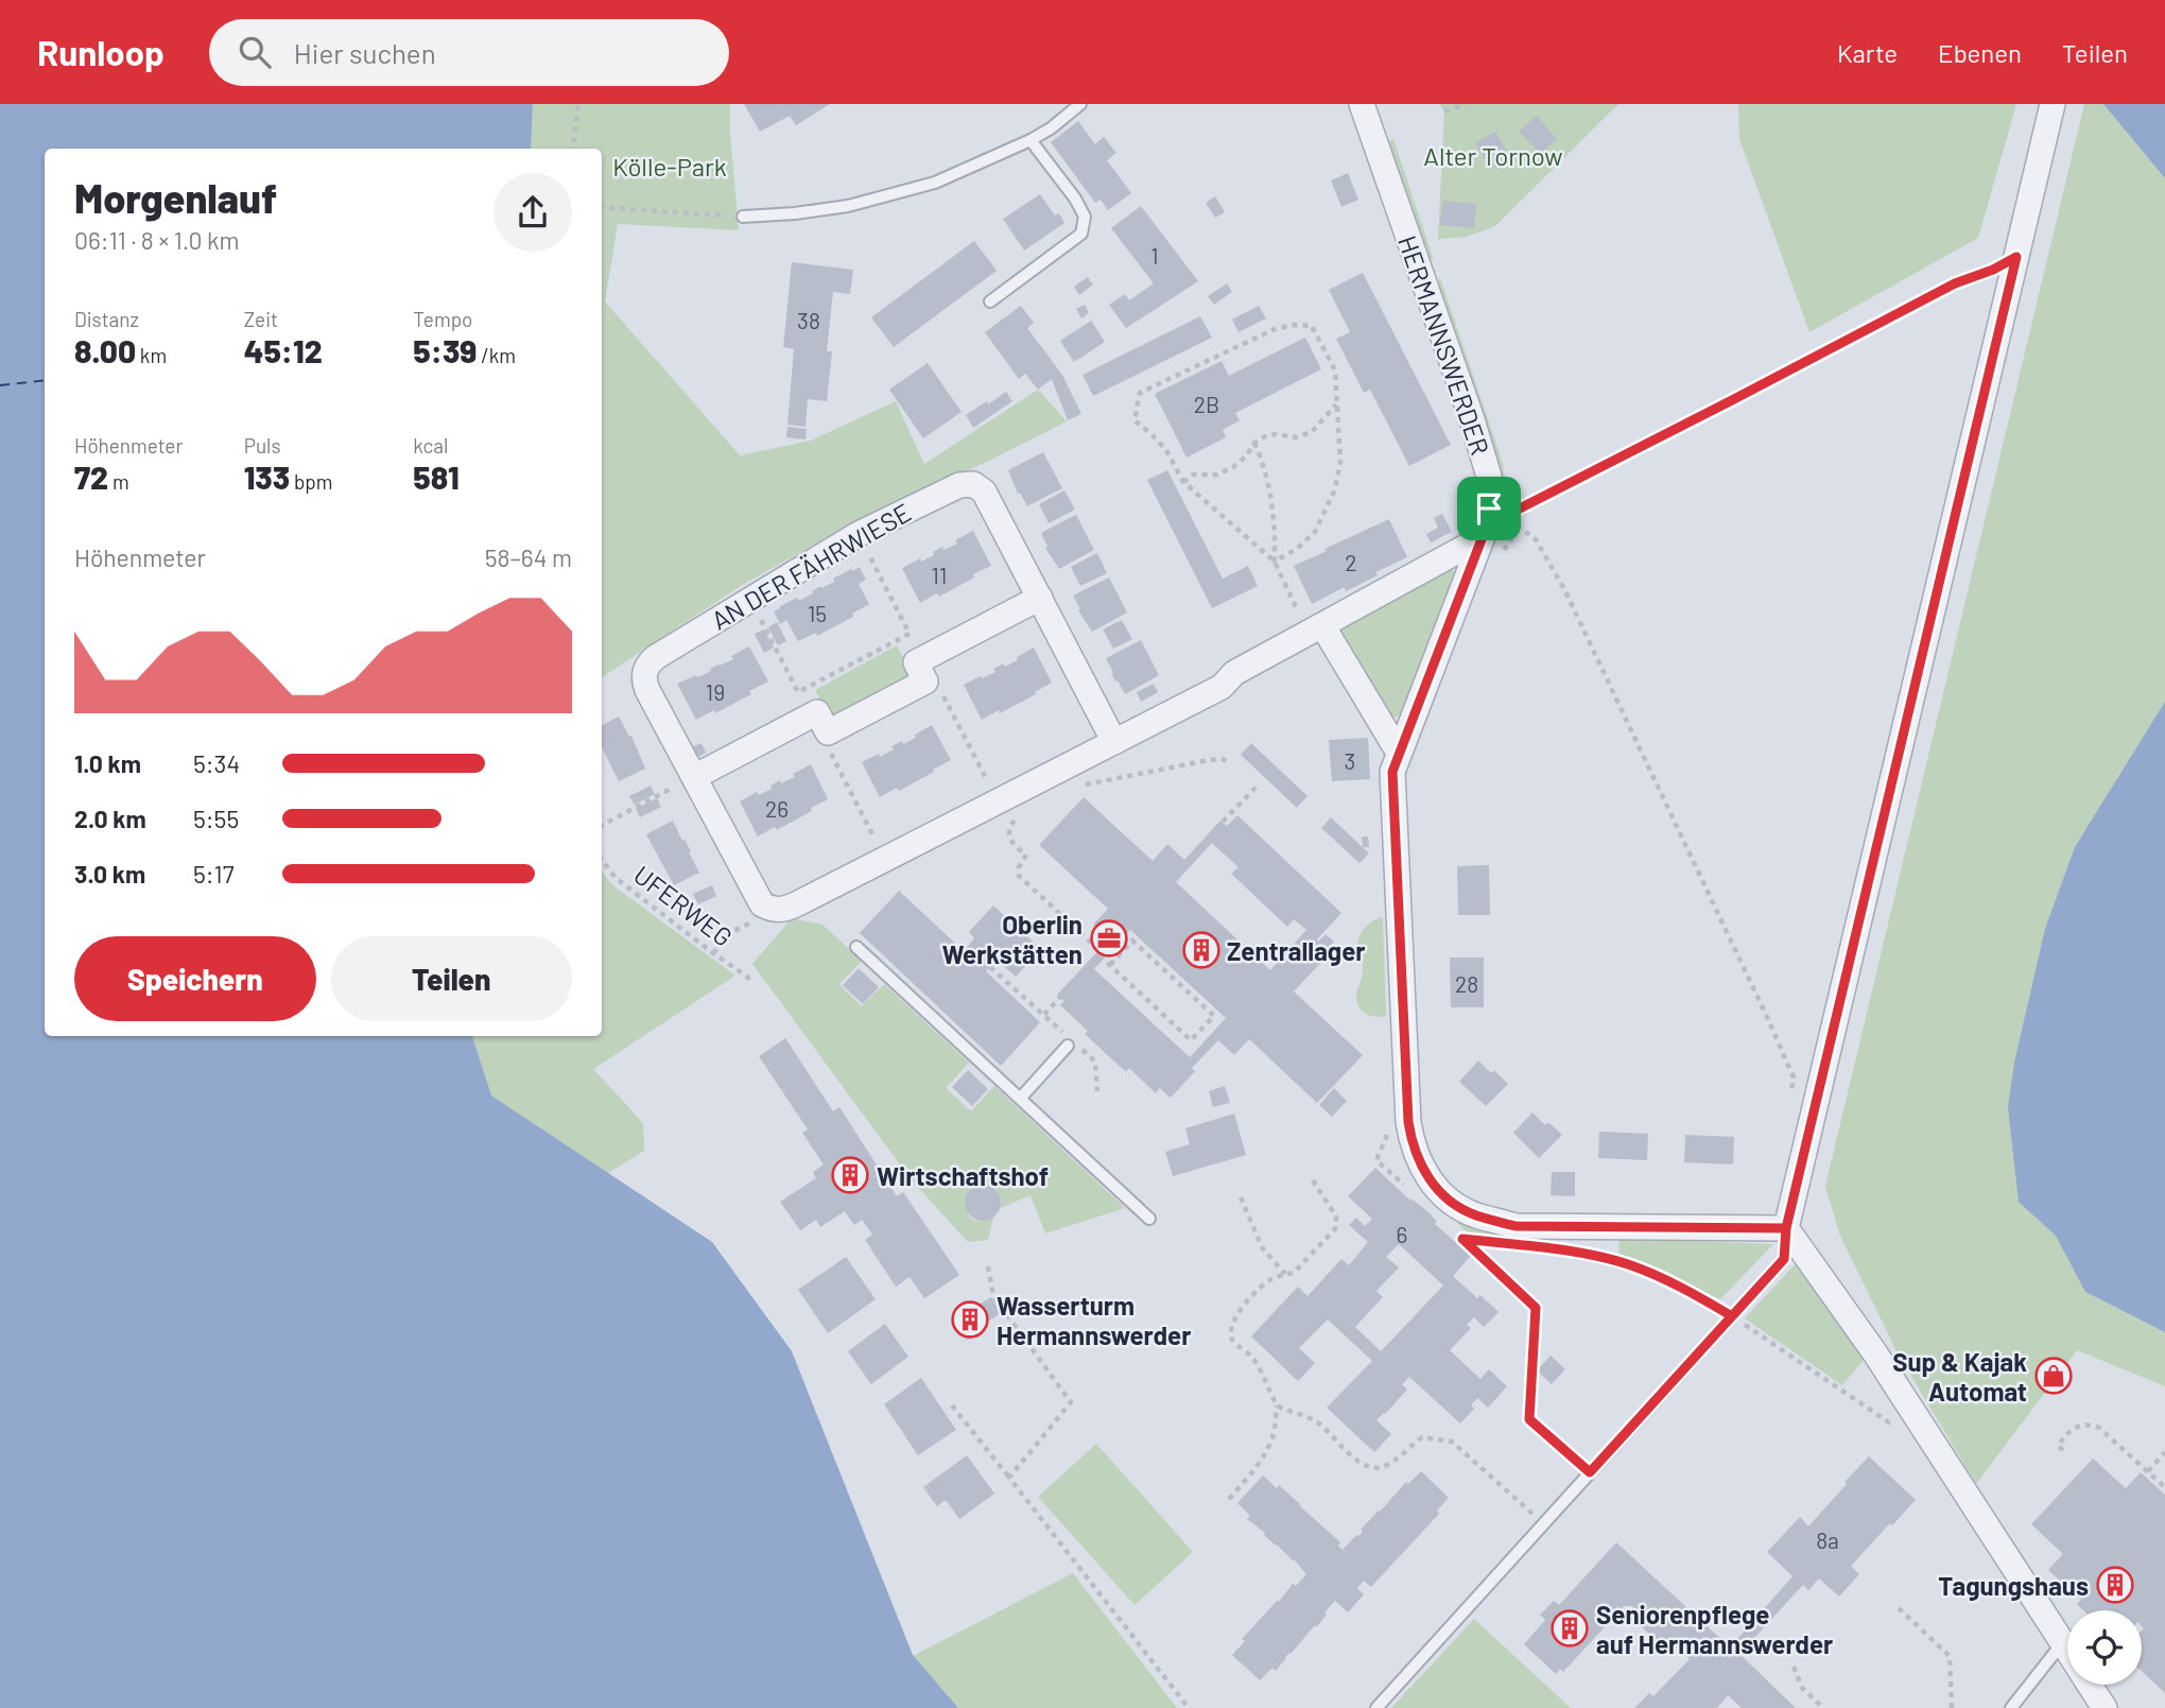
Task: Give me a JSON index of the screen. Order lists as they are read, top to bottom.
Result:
{
  "streets": {
    "street": ["HERMANNSWERDER", "AN DER FÄHRWIESE"],
    "path": ["UFERWEG"]
  },
  "parks": ["Alter Tornow", "Kölle-Park"],
  "places": {
    "office": ["Oberlin Werkstätten"],
    "building": [
      "Zentrallager",
      "Wirtschaftshof",
      "Wasserturm Hermannswerder",
      "Tagungshaus",
      "Seniorenpflege auf Hermannswerder"
    ],
    "shop": ["Sup & Kajak Automat"]
  },
  "house_numbers": [
    "1",
    "38",
    "2B",
    "2",
    "11",
    "15",
    "19",
    "3",
    "26",
    "28",
    "6",
    "8a"
  ],
  "page": {
    "header": "Runloop",
    "search": "Hier suchen",
    "nav": ["Karte", "Ebenen", "Teilen"],
    "heading": ["Morgenlauf", "06:11 · 8 × 1.0 km"],
    "stats": [
      ["Distanz", "8.00 km"],
      ["Zeit", "45:12"],
      ["Tempo", "5:39 /km"],
      ["Höhenmeter", "72 m"],
      ["Puls", "133 bpm"],
      ["kcal", "581"]
    ],
    "chart": ["Höhenmeter", "58–64 m"],
    "list": [
      {
        "name": "1.0 km",
        "note": "5:34"
      },
      {
        "name": "2.0 km",
        "note": "5:55"
      },
      {
        "name": "3.0 km",
        "note": "5:17"
      }
    ],
    "buttons": ["Speichern", "Teilen"]
  }
}
